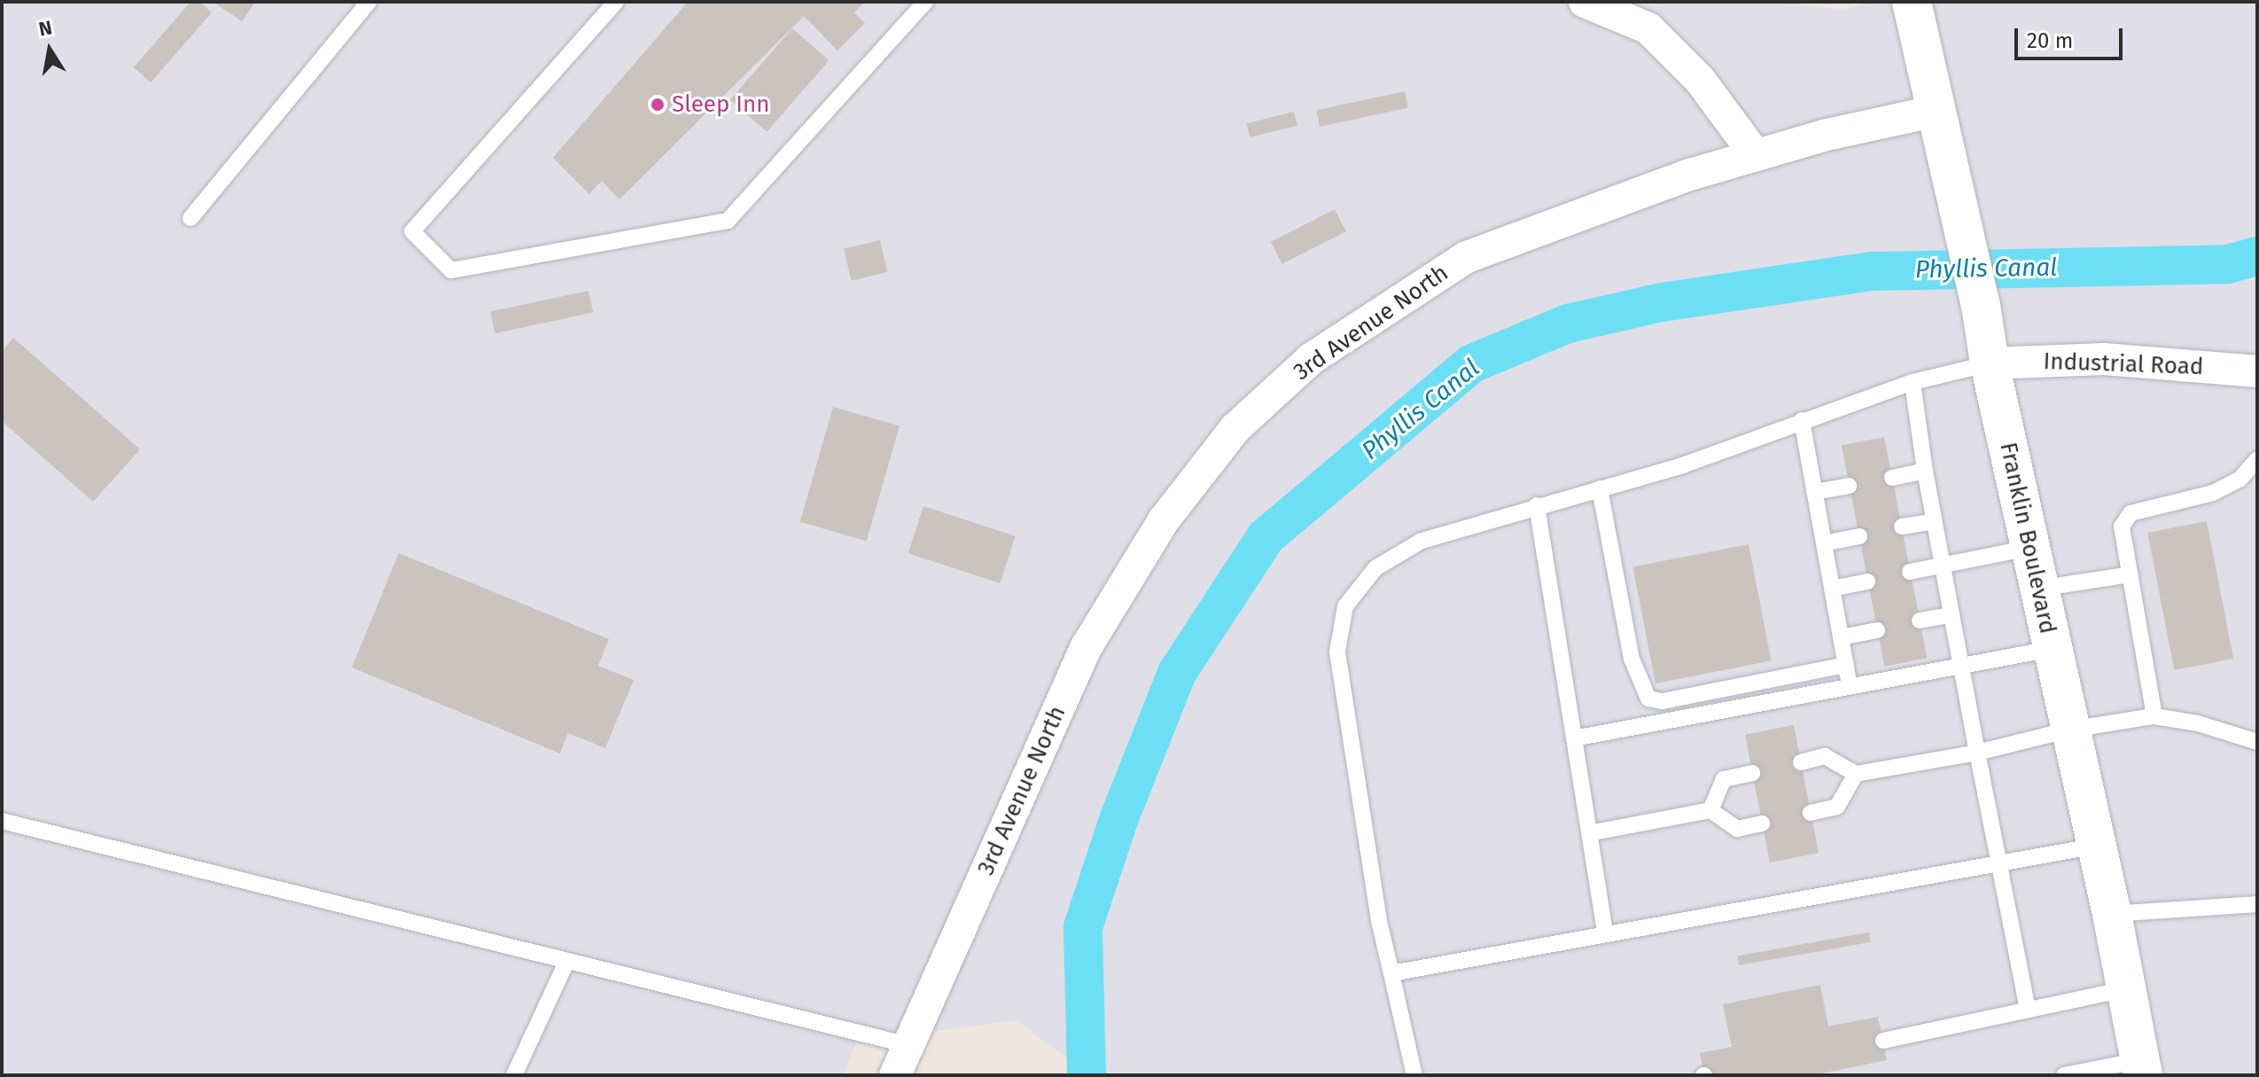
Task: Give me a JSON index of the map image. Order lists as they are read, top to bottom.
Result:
{
  "streets": {
    "main road": ["Franklin Boulevard"],
    "street": ["3rd Avenue North", "Industrial Road"]
  },
  "crossings": [
    ["3rd Avenue North", "Franklin Boulevard"],
    ["Industrial Road", "Franklin Boulevard"]
  ],
  "water": ["Phyllis Canal"],
  "places": ["Sleep Inn"],
  "scale_bar": "20 m",
  "north": "top"
}
